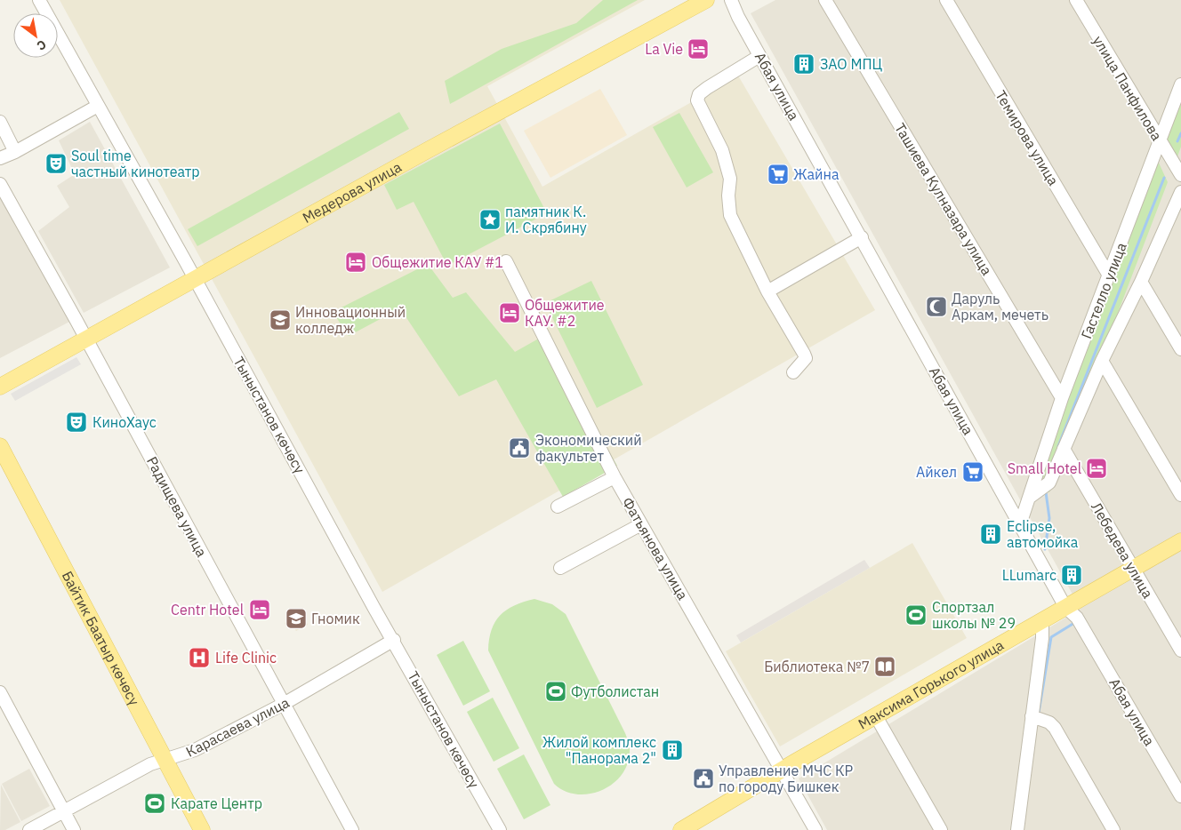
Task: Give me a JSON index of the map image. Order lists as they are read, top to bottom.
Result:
{
  "streets": {
    "main road": ["Медерова улица", "Байтик Баатыр көчөсү", "Максима Горького улица"],
    "street": [
      "Абая улица",
      "улица Панфилова",
      "Темирова улица",
      "Ташиева Кулназара улица",
      "Гастелло улица",
      "Тыныстанов көчөсү",
      "Радищева улица",
      "Фатьянова улица",
      "Лебедева улица",
      "Карасаева улица"
    ]
  },
  "crossings": [
    ["Абая улица", "Гастелло улица"],
    ["Абая улица", "Максима Горького улица"],
    ["улица Панфилова", "Гастелло улица"],
    ["Темирова улица", "Гастелло улица"],
    ["Медерова улица", "Тыныстанов көчөсү"],
    ["Медерова улица", "Радищева улица"],
    ["Ташиева Кулназара улица", "Гастелло улица"],
    ["Гастелло улица", "Лебедева улица"],
    ["Тыныстанов көчөсү", "Карасаева улица"],
    ["Радищева улица", "Карасаева улица"],
    ["Фатьянова улица", "Максима Горького улица"],
    ["Лебедева улица", "Максима Горького улица"],
    ["Байтик Баатыр көчөсү", "Карасаева улица"]
  ],
  "places": {
    "hotel": [
      "La Vie",
      "Общежитие КАУ #1",
      "Общежитие КАУ. #2",
      "Small Hotel",
      "Centr Hotel"
    ],
    "building": [
      "ЗАО МПЦ",
      "Eclipse, автомойка",
      "LLumarc",
      "Жилой комплекс \"Панорама 2\""
    ],
    "theatre": ["Soul time частный кинотеатр", "КиноХаус"],
    "supermarket": ["Жайна", "Айкел"],
    "place": ["памятник К. И. Скрябину"],
    "mosque": ["Даруль Аркам, мечеть"],
    "school or university": ["Инновационный колледж", "Гномик"],
    "public building": ["Экономический факультет", "Управление МЧС КР по городу Бишкек"],
    "sports": ["Спортзал школы № 29", "Футболистан", "Карате Центр"],
    "hospital": ["Life Clinic"],
    "library": ["Библиотека №7"]
  },
  "north": "bottom right"
}
